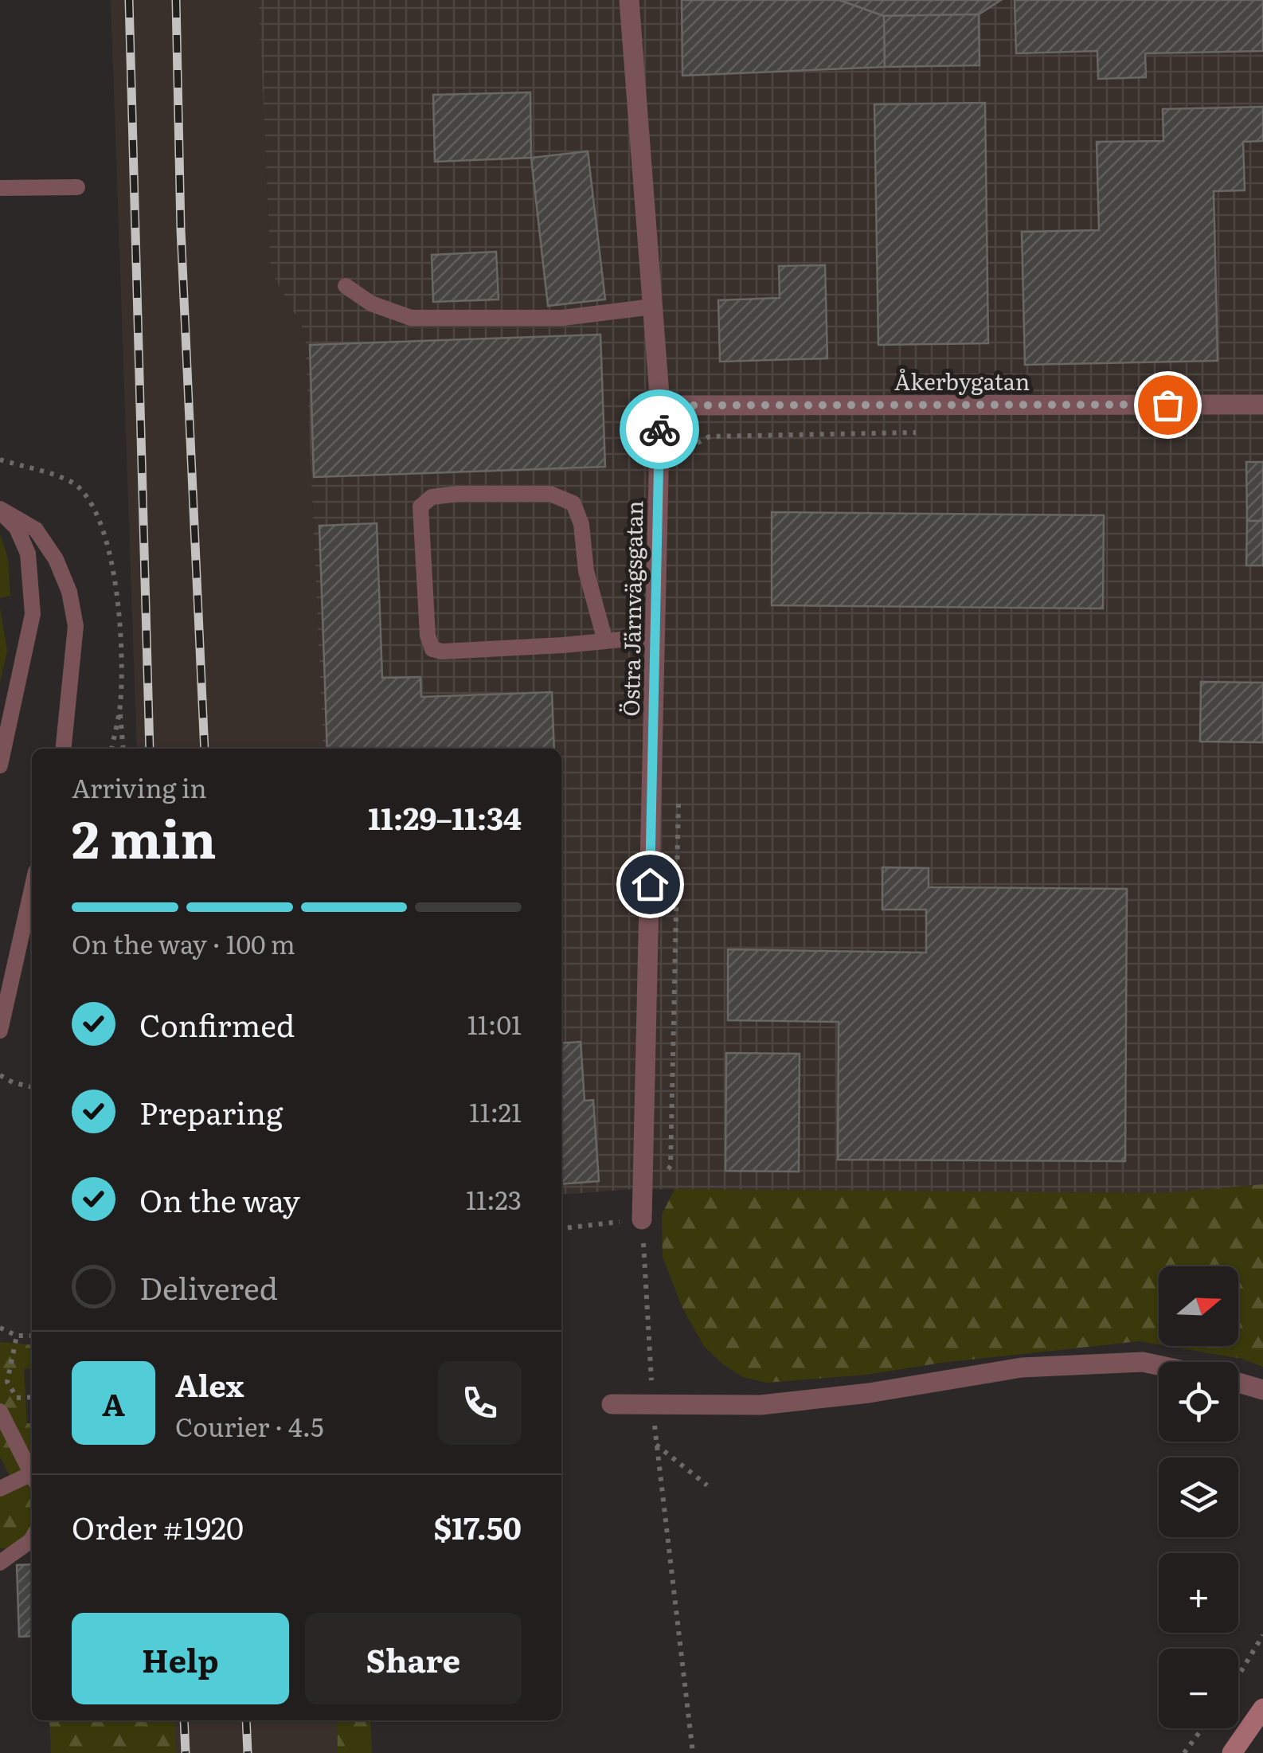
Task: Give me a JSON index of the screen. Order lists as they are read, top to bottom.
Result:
{
  "streets": {
    "street": ["Åkerbygatan", "Östra Järnvägsgatan"]
  },
  "crossings": [
    ["Åkerbygatan", "Östra Järnvägsgatan"]
  ],
  "north": "right",
  "page": {
    "heading": ["2 min", "Arriving in", "11:29–11:34"],
    "panel": [
      "Alex",
      "Courier · 4.5",
      "Order #1920",
      "$17.50"
    ],
    "bar": "On the way · 100 m",
    "list": [
      ["Confirmed", "11:01"],
      ["Preparing", "11:21"],
      ["On the way", "11:23"],
      "Delivered"
    ],
    "map_buttons": ["+", "−"],
    "round": "A",
    "buttons": ["Help", "Share"]
  }
}
